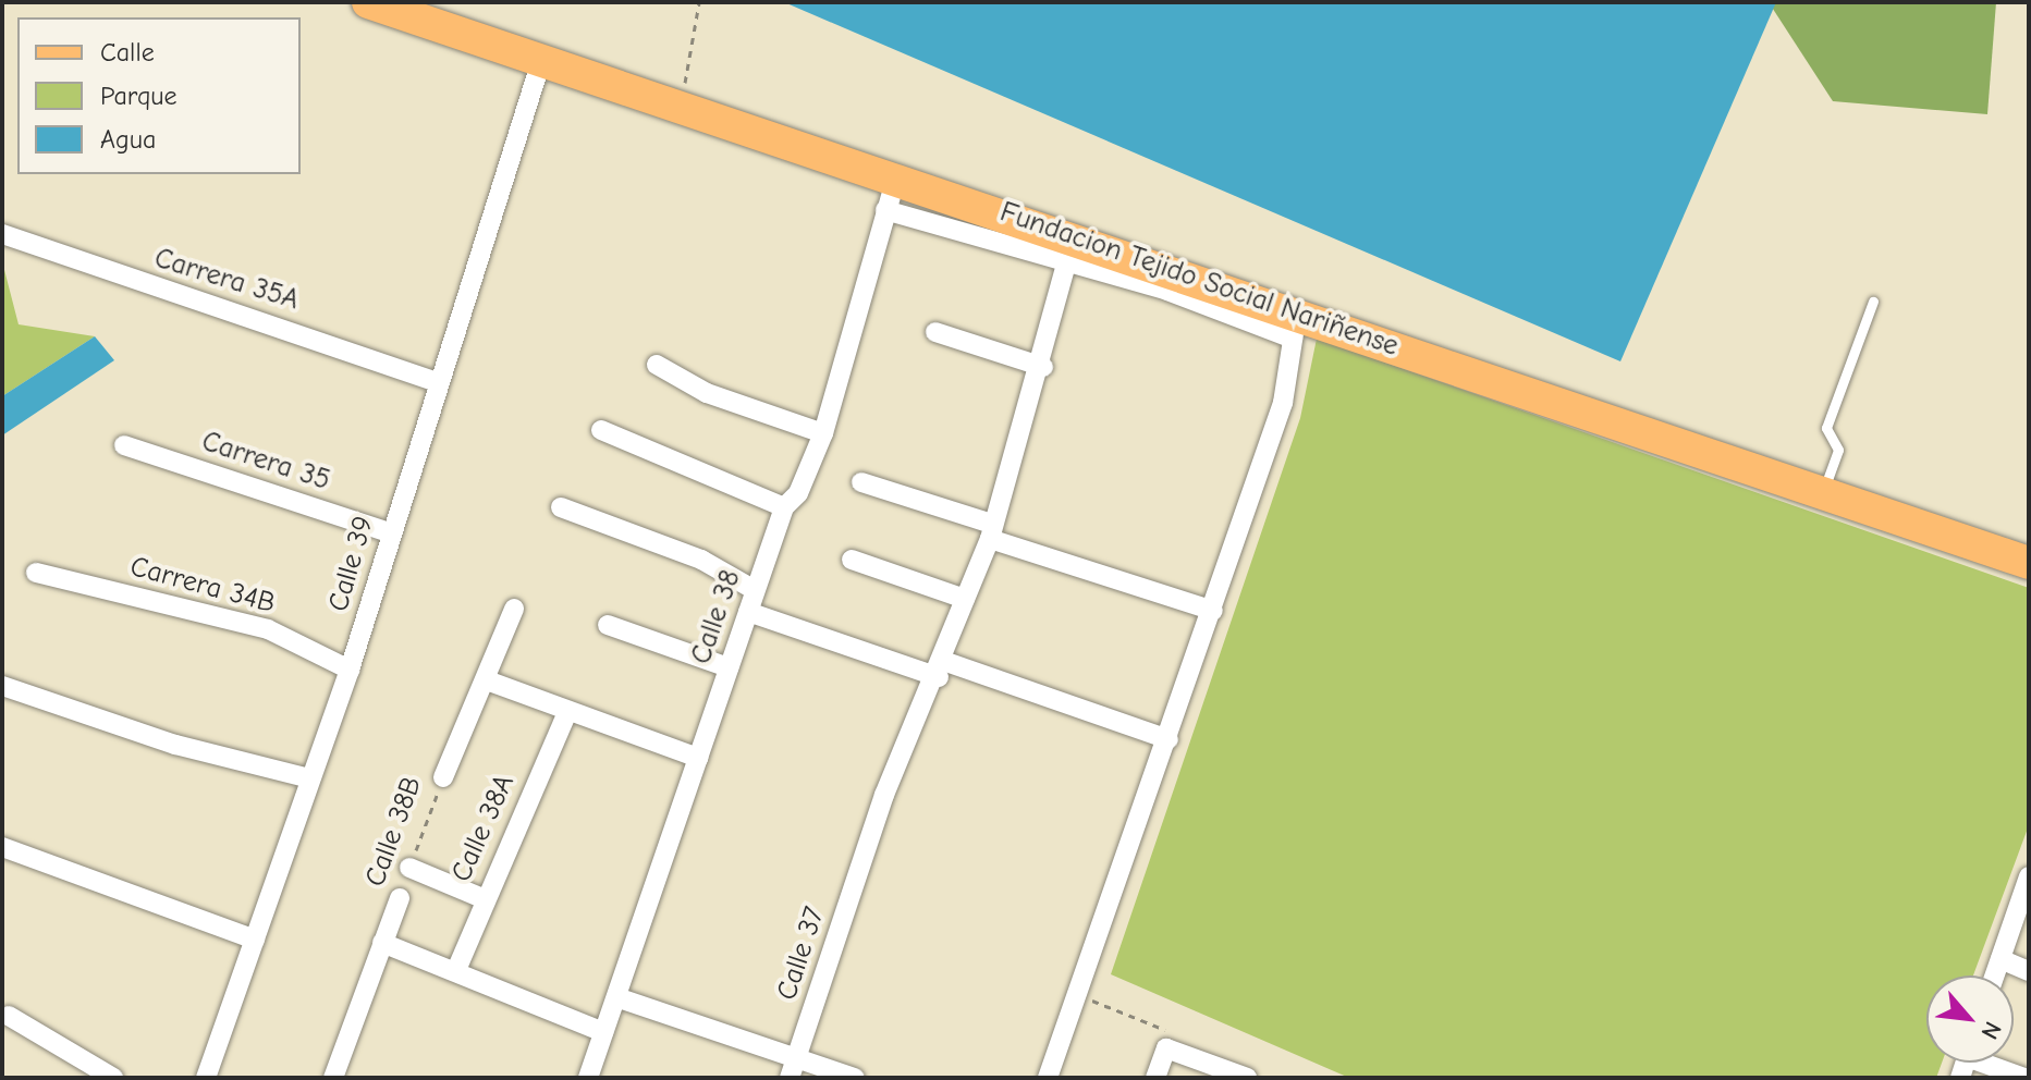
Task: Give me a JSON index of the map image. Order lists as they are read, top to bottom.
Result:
{
  "streets": {
    "main road": ["Fundacion Tejido Social Nariñense"],
    "street": [
      "Carrera 35A",
      "Carrera 35",
      "Calle 39",
      "Carrera 34B",
      "Calle 38",
      "Calle 38A",
      "Calle 38B",
      "Calle 37"
    ]
  },
  "crossings": [
    ["Carrera 35A", "Calle 39"],
    ["Fundacion Tejido Social Nariñense", "Calle 39"],
    ["Fundacion Tejido Social Nariñense", "Calle 38"],
    ["Carrera 35", "Calle 39"],
    ["Calle 39", "Carrera 34B"]
  ],
  "legend": ["Calle", "Parque", "Agua"],
  "north": "bottom right"
}
